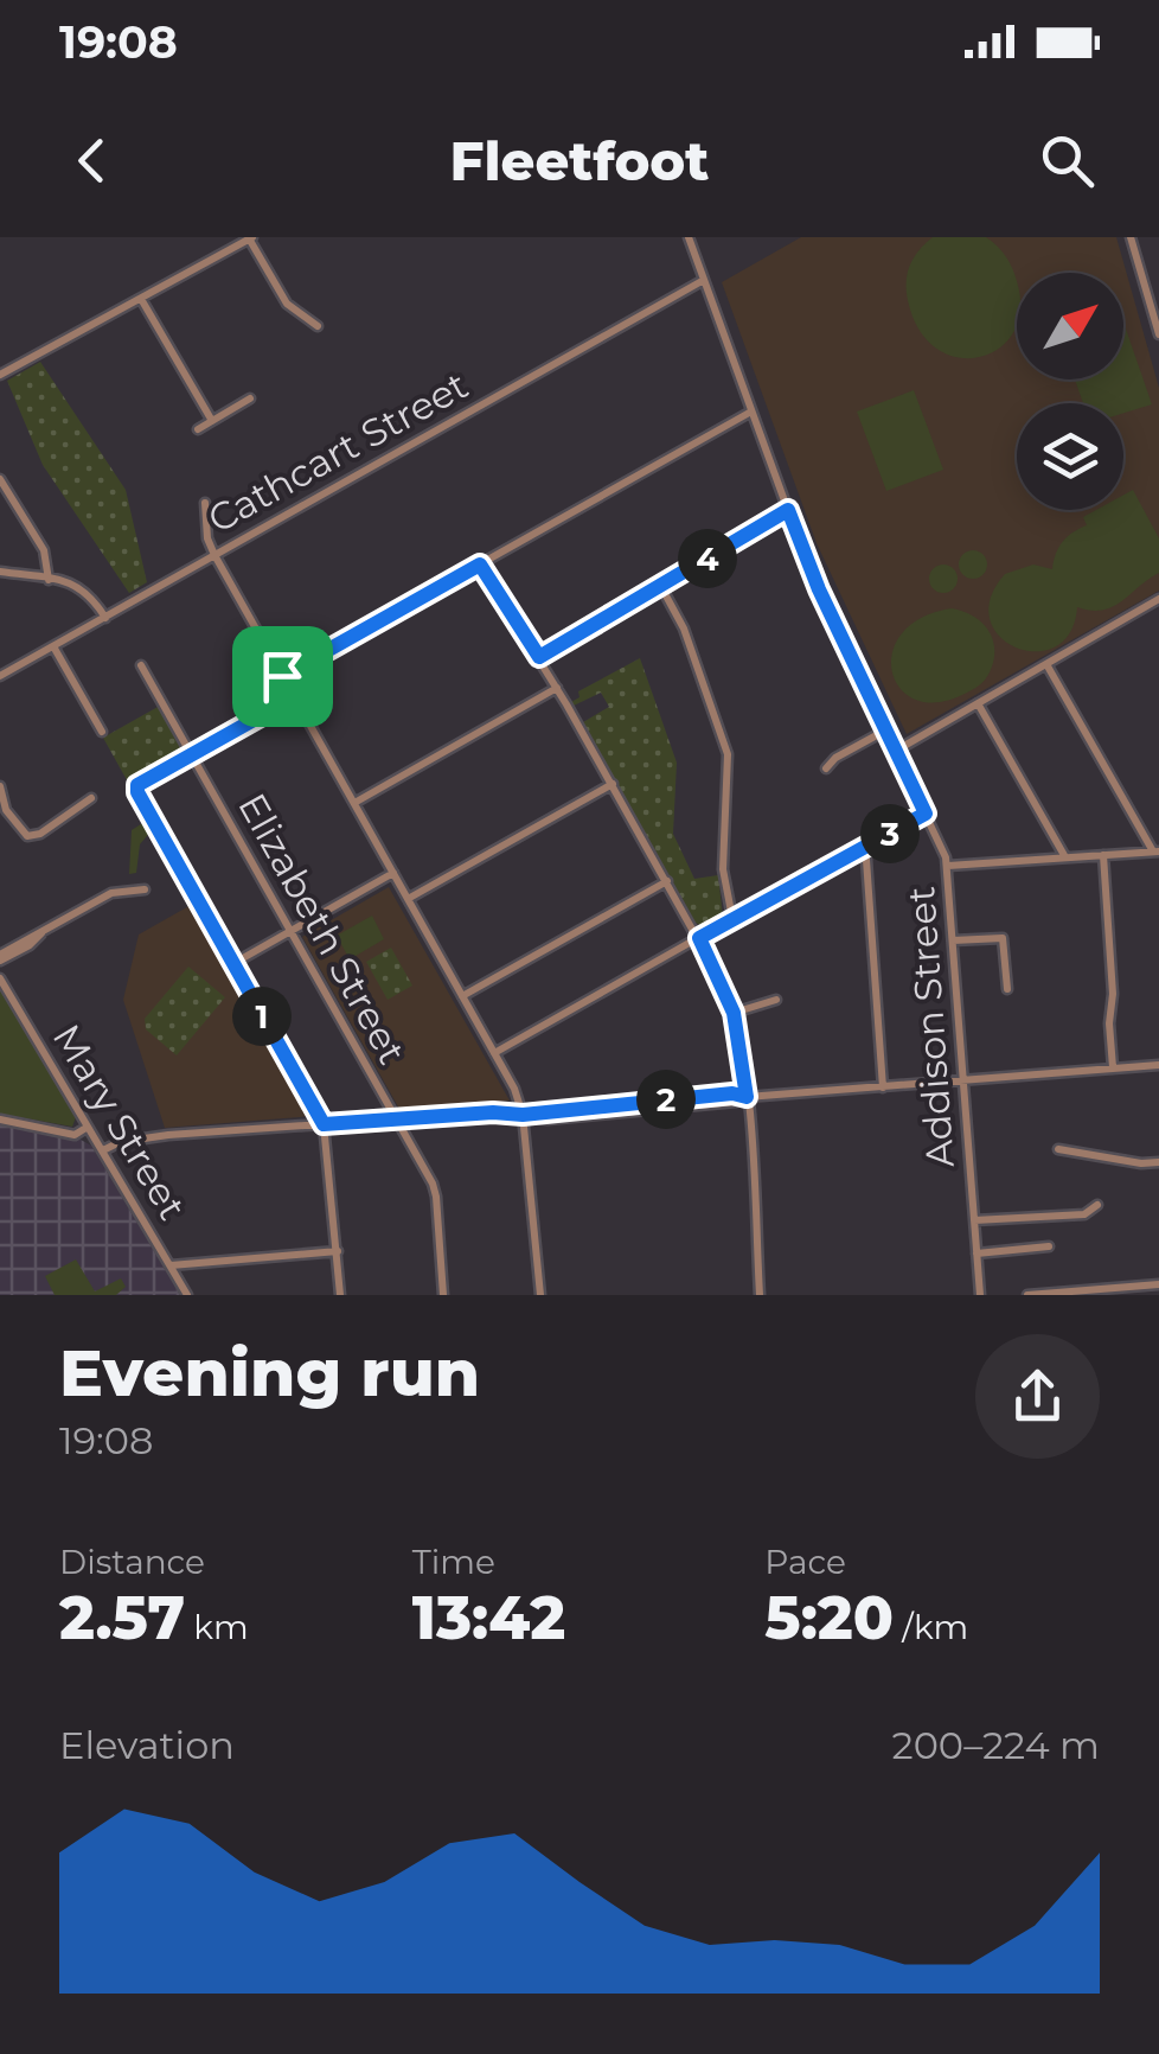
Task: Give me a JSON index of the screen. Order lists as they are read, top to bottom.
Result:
{
  "streets": {
    "street": [
      "Cathcart Street",
      "Elizabeth Street",
      "Addison Street",
      "Mary Street"
    ]
  },
  "crossings": [
    ["Cathcart Street", "Addison Street"]
  ],
  "north": "top right",
  "page": {
    "status": "19:08",
    "header": "Fleetfoot",
    "pins": [
      "4",
      "3",
      "1",
      "2"
    ],
    "heading": ["Evening run", "19:08"],
    "stats": [
      ["Distance", "2.57 km"],
      ["Time", "13:42"],
      ["Pace", "5:20 /km"]
    ],
    "chart": ["Elevation", "200–224 m"]
  }
}
